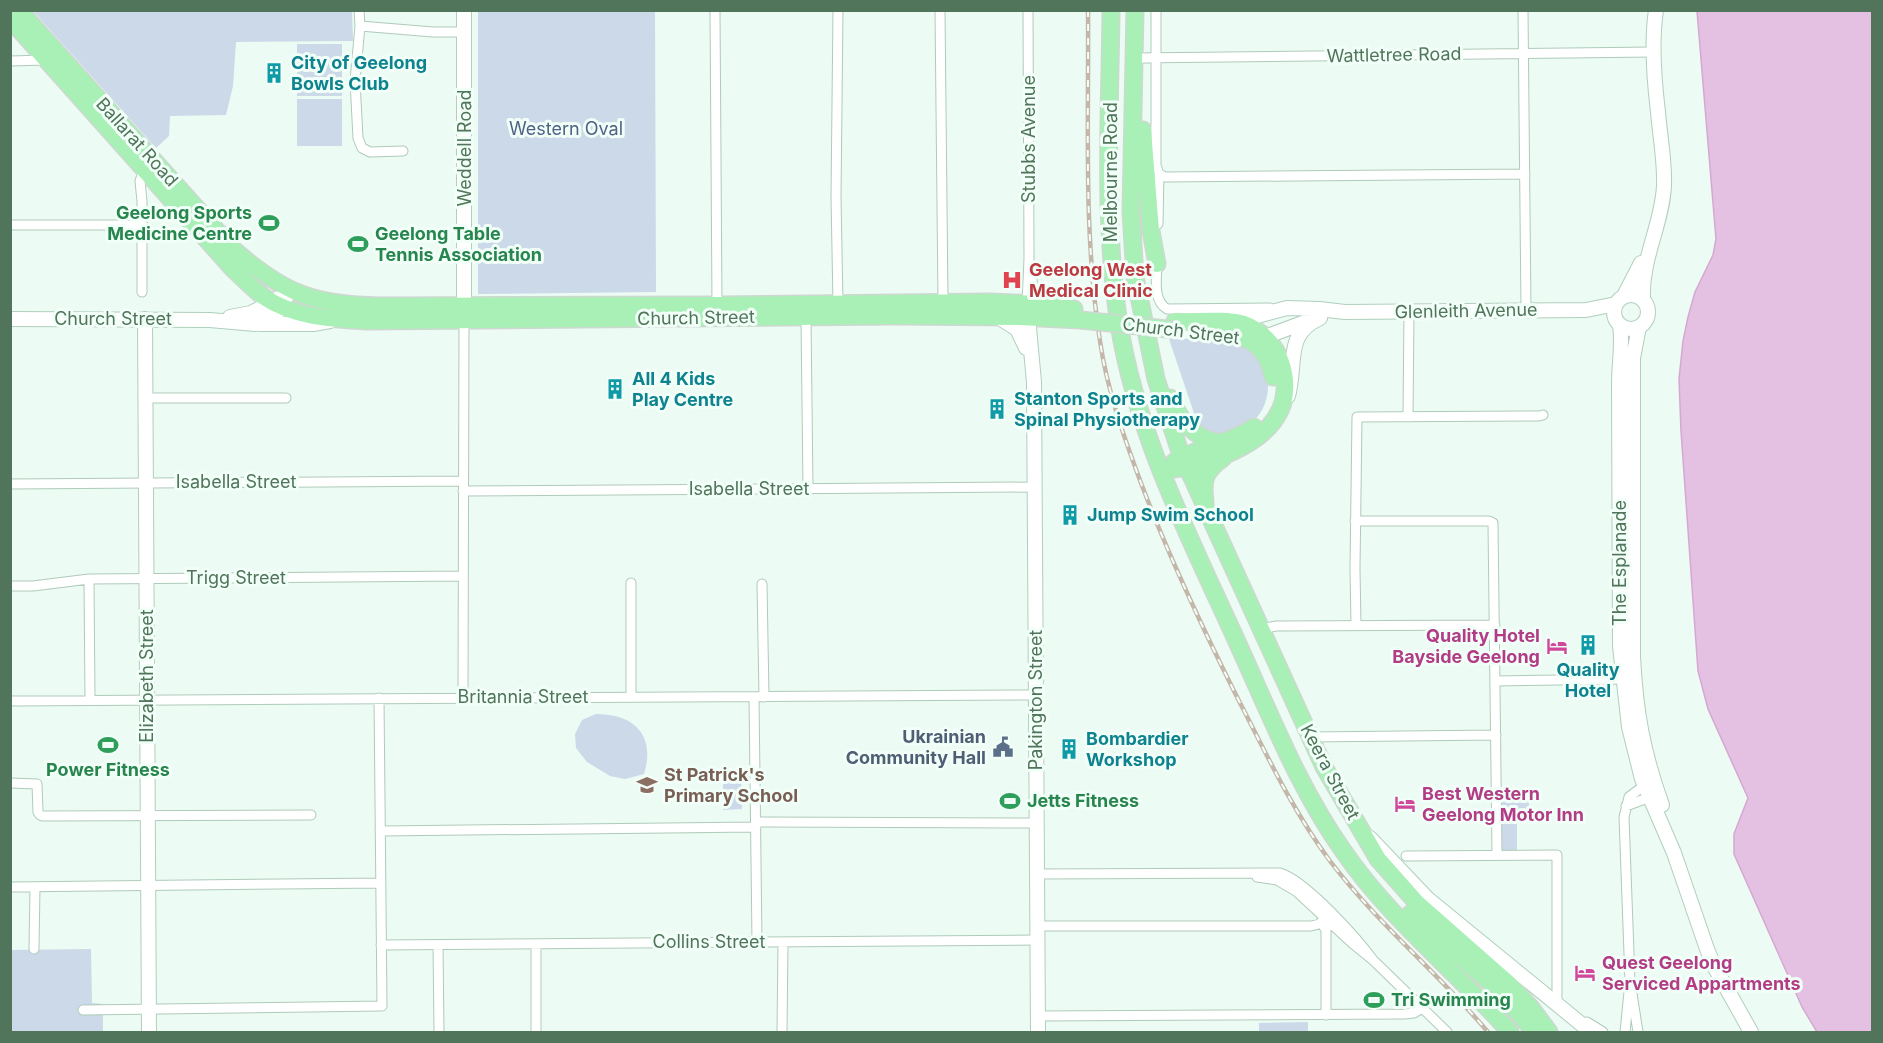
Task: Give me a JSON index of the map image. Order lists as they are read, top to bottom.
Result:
{
  "streets": {
    "highway": [
      "Ballarat Road",
      "Melbourne Road",
      "Glenleith Avenue",
      "Church Street",
      "Keera Street"
    ],
    "street": [
      "Wattletree Road",
      "Stubbs Avenue",
      "Weddell Road",
      "Isabella Street",
      "The Esplanade",
      "Trigg Street",
      "Elizabeth Street",
      "Britannia Street",
      "Pakington Street",
      "Collins Street"
    ]
  },
  "crossings": [
    ["Wattletree Road", "Melbourne Road"],
    ["Stubbs Avenue", "Church Street"],
    ["Stubbs Avenue", "Pakington Street"],
    ["Ballarat Road", "Church Street"],
    ["Weddell Road", "Church Street"],
    ["Melbourne Road", "Church Street"],
    ["Melbourne Road", "Keera Street"],
    ["Glenleith Avenue", "Church Street"],
    ["Glenleith Avenue", "The Esplanade"],
    ["Church Street", "Elizabeth Street"],
    ["Church Street", "Pakington Street"],
    ["Church Street", "Keera Street"],
    ["Isabella Street", "Elizabeth Street"],
    ["Isabella Street", "Pakington Street"],
    ["Trigg Street", "Elizabeth Street"],
    ["Elizabeth Street", "Britannia Street"],
    ["Britannia Street", "Pakington Street"],
    ["Pakington Street", "Collins Street"]
  ],
  "parks": ["Western Oval"],
  "places": {
    "building": [
      "City of Geelong Bowls Club",
      "All 4 Kids Play Centre",
      "Stanton Sports and Spinal Physiotherapy",
      "Jump Swim School",
      "Quality Hotel",
      "Bombardier Workshop"
    ],
    "sports": [
      "Geelong Sports Medicine Centre",
      "Geelong Table Tennis Association",
      "Power Fitness",
      "Jetts Fitness",
      "Tri Swimming"
    ],
    "hospital": ["Geelong West Medical Clinic"],
    "hotel": ["Quality Hotel Bayside Geelong", "Best Western Geelong Motor Inn", "Quest Geelong Serviced Appartments"],
    "public building": ["Ukrainian Community Hall"],
    "school or university": ["St Patrick's Primary School"]
  }
}
